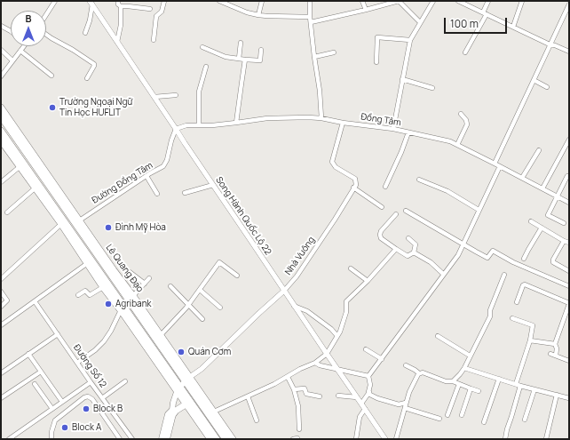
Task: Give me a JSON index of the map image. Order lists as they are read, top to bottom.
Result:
{
  "streets": {
    "highway": ["Lê Quang Đạo"],
    "street": [
      "Đồng Tâm",
      "Đường Đồng Tâm",
      "Song Hành Quốc Lộ 22",
      "Nhà Vuông",
      "Đường Số 12"
    ]
  },
  "crossings": [
    ["Đồng Tâm", "Đường Đồng Tâm"],
    ["Đồng Tâm", "Song Hành Quốc Lộ 22"],
    ["Đường Đồng Tâm", "Song Hành Quốc Lộ 22"],
    ["Đường Đồng Tâm", "Lê Quang Đạo"],
    ["Song Hành Quốc Lộ 22", "Nhà Vuông"],
    ["Nhà Vuông", "Lê Quang Đạo"]
  ],
  "places": [
    "Trường Ngoại Ngữ Tin Học HUFLIT",
    "Đình Mỹ Hòa",
    "Agribank",
    "Quán Cơm",
    "Block B",
    "Block A"
  ],
  "scale_bar": "100 m",
  "north": "top"
}
